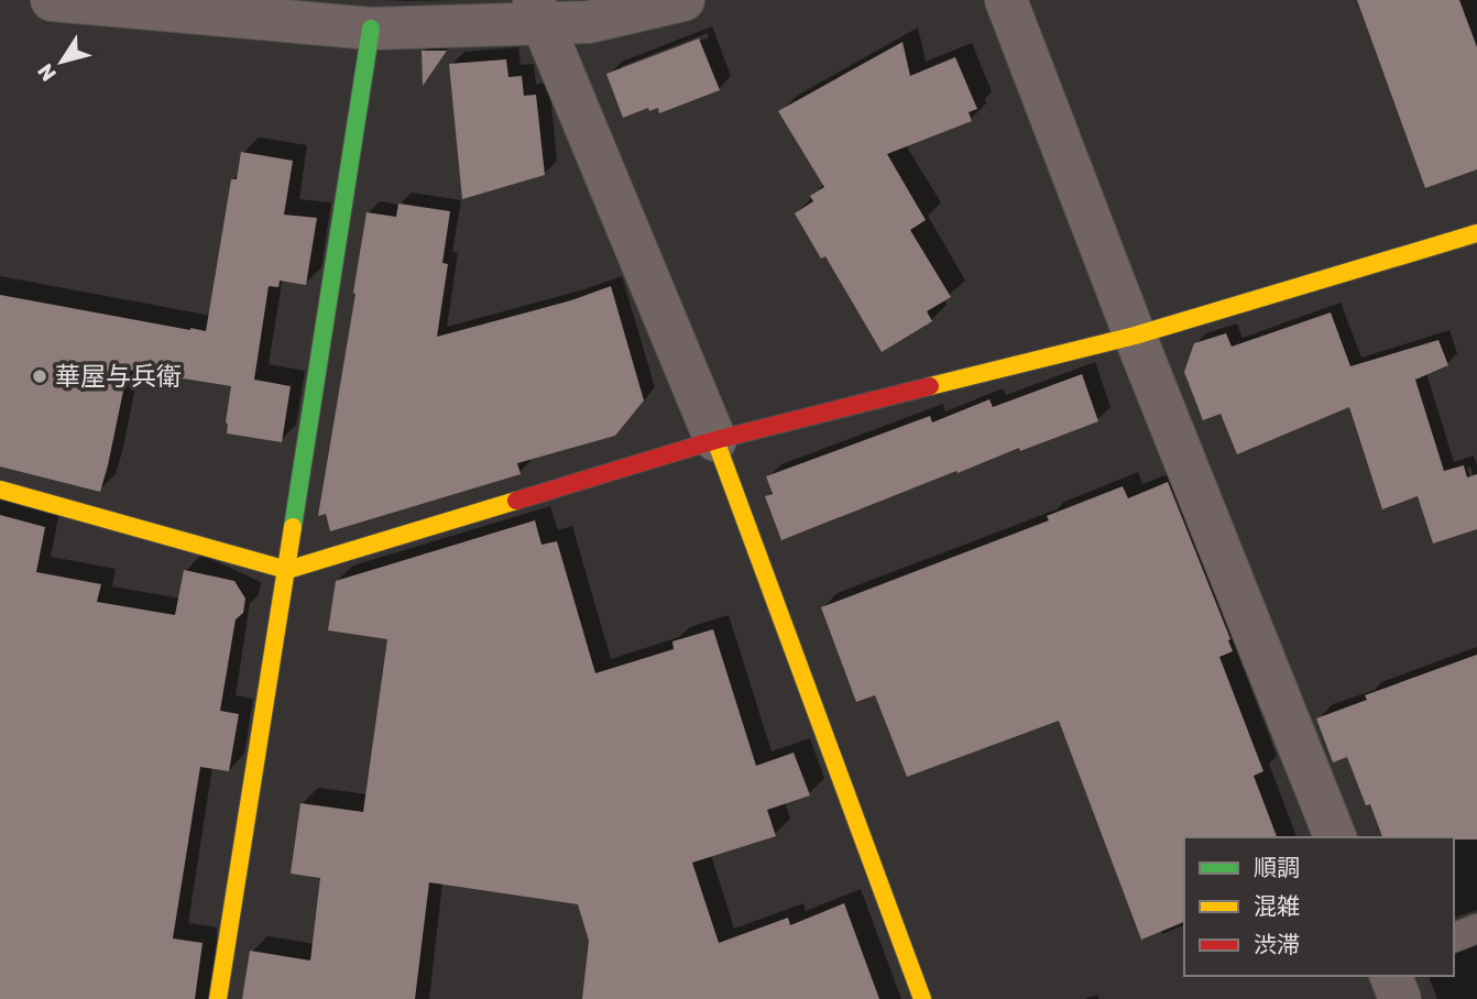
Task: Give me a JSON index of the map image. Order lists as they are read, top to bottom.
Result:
{
  "places": ["華屋与兵衛"],
  "legend": ["順調", "混雑", "渋滞"],
  "north": "bottom left"
}
